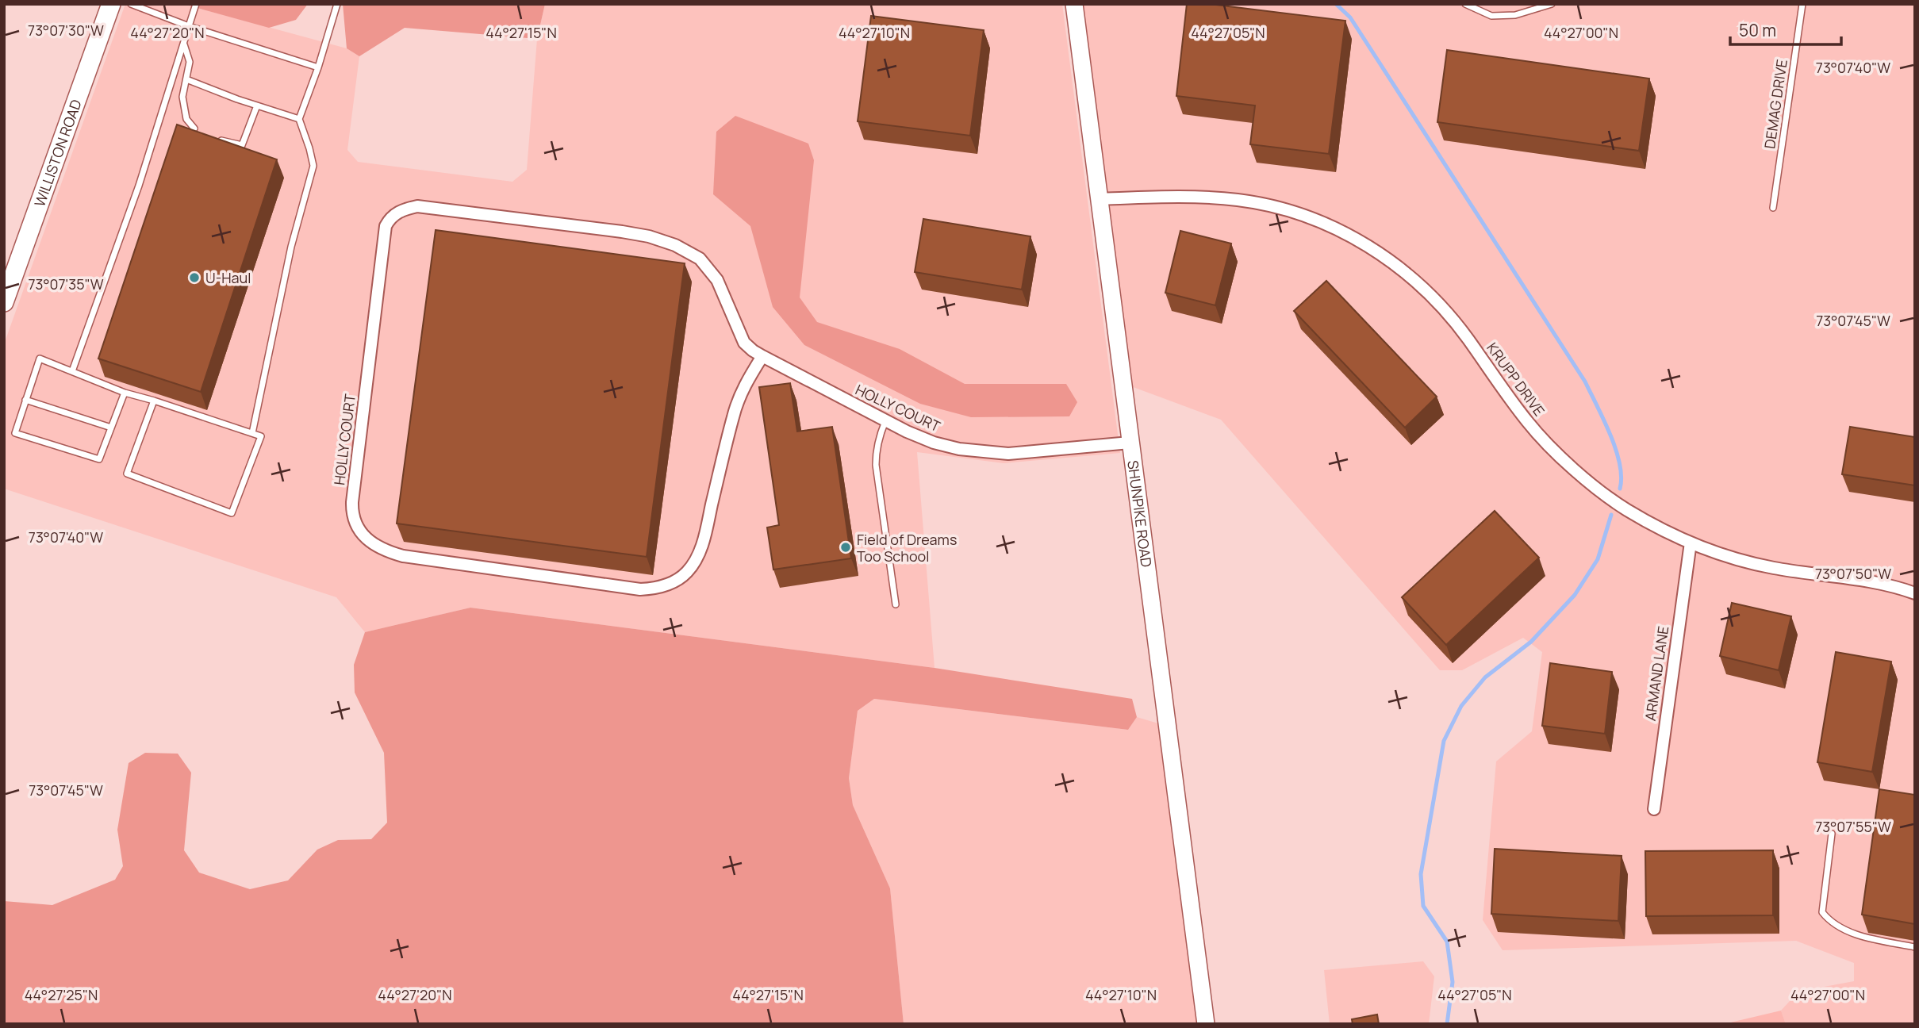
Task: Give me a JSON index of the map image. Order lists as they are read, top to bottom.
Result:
{
  "streets": {
    "main road": ["WILLISTON ROAD"],
    "street": [
      "KRUPP DRIVE",
      "HOLLY COURT",
      "SHUNPIKE ROAD",
      "ARMAND LANE"
    ],
    "lane": ["DEMAG DRIVE"]
  },
  "crossings": [
    ["KRUPP DRIVE", "SHUNPIKE ROAD"],
    ["KRUPP DRIVE", "ARMAND LANE"],
    ["HOLLY COURT", "SHUNPIKE ROAD"]
  ],
  "places": ["U-Haul", "Field of Dreams Too School"],
  "scale_bar": "50 m",
  "coordinates": [
    "73°07'30\"W",
    "44°27'20\"N",
    "44°27'15\"N",
    "44°27'10\"N",
    "44°27'05\"N",
    "44°27'00\"N",
    "73°07'40\"W",
    "73°07'35\"W",
    "73°07'45\"W",
    "73°07'50\"W",
    "73°07'55\"W",
    "44°27'25\"N"
  ]
}
